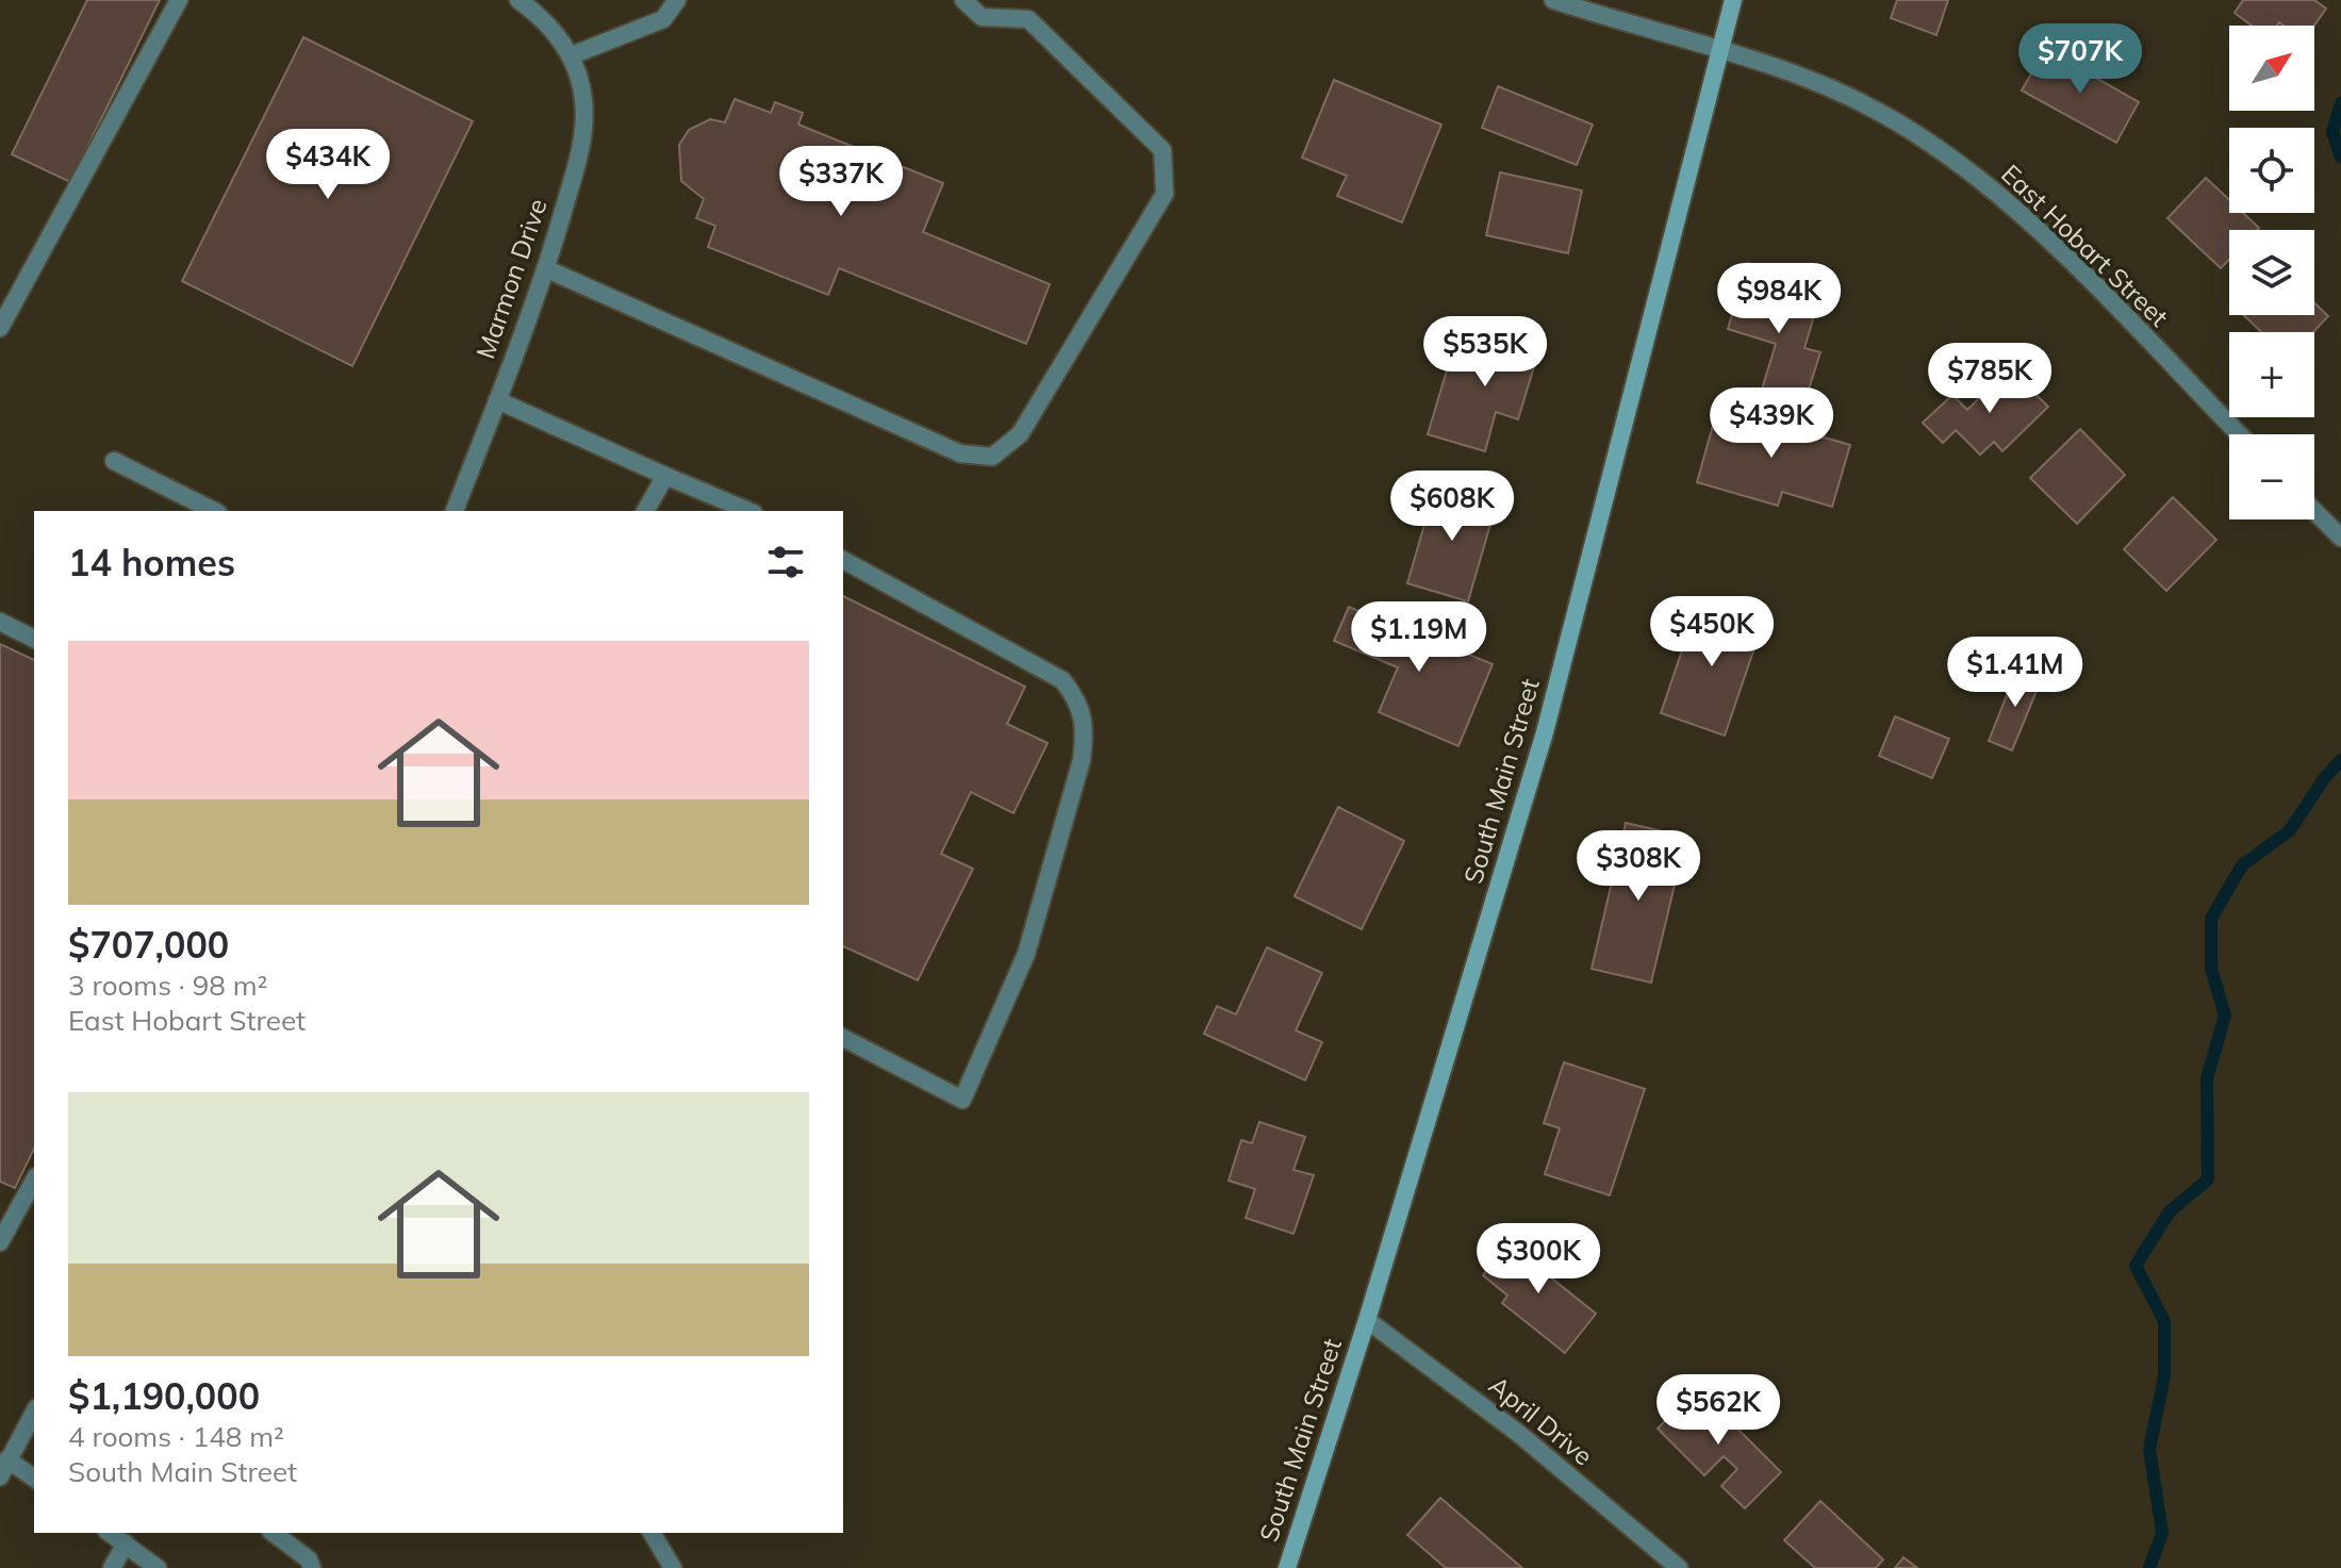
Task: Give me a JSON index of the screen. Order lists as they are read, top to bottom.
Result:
{
  "streets": {
    "street": [
      "East Hobart Street",
      "Marmon Drive",
      "South Main Street",
      "April Drive"
    ]
  },
  "crossings": [
    ["East Hobart Street", "South Main Street"],
    ["South Main Street", "April Drive"]
  ],
  "north": "top right",
  "page": {
    "price": [
      "$707K",
      "$434K",
      "$337K",
      "$984K",
      "$535K",
      "$785K",
      "$439K",
      "$608K",
      "$450K",
      "$1.19M",
      "$1.41M",
      "$308K",
      "$300K",
      "$562K"
    ],
    "map_buttons": ["+", "−"],
    "heading": "14 homes",
    "list": [
      {
        "name": "$707,000",
        "note": "3 rooms · 98 m² · East Hobart Street"
      },
      {
        "name": "$1,190,000",
        "note": "4 rooms · 148 m² · South Main Street"
      }
    ]
  }
}
